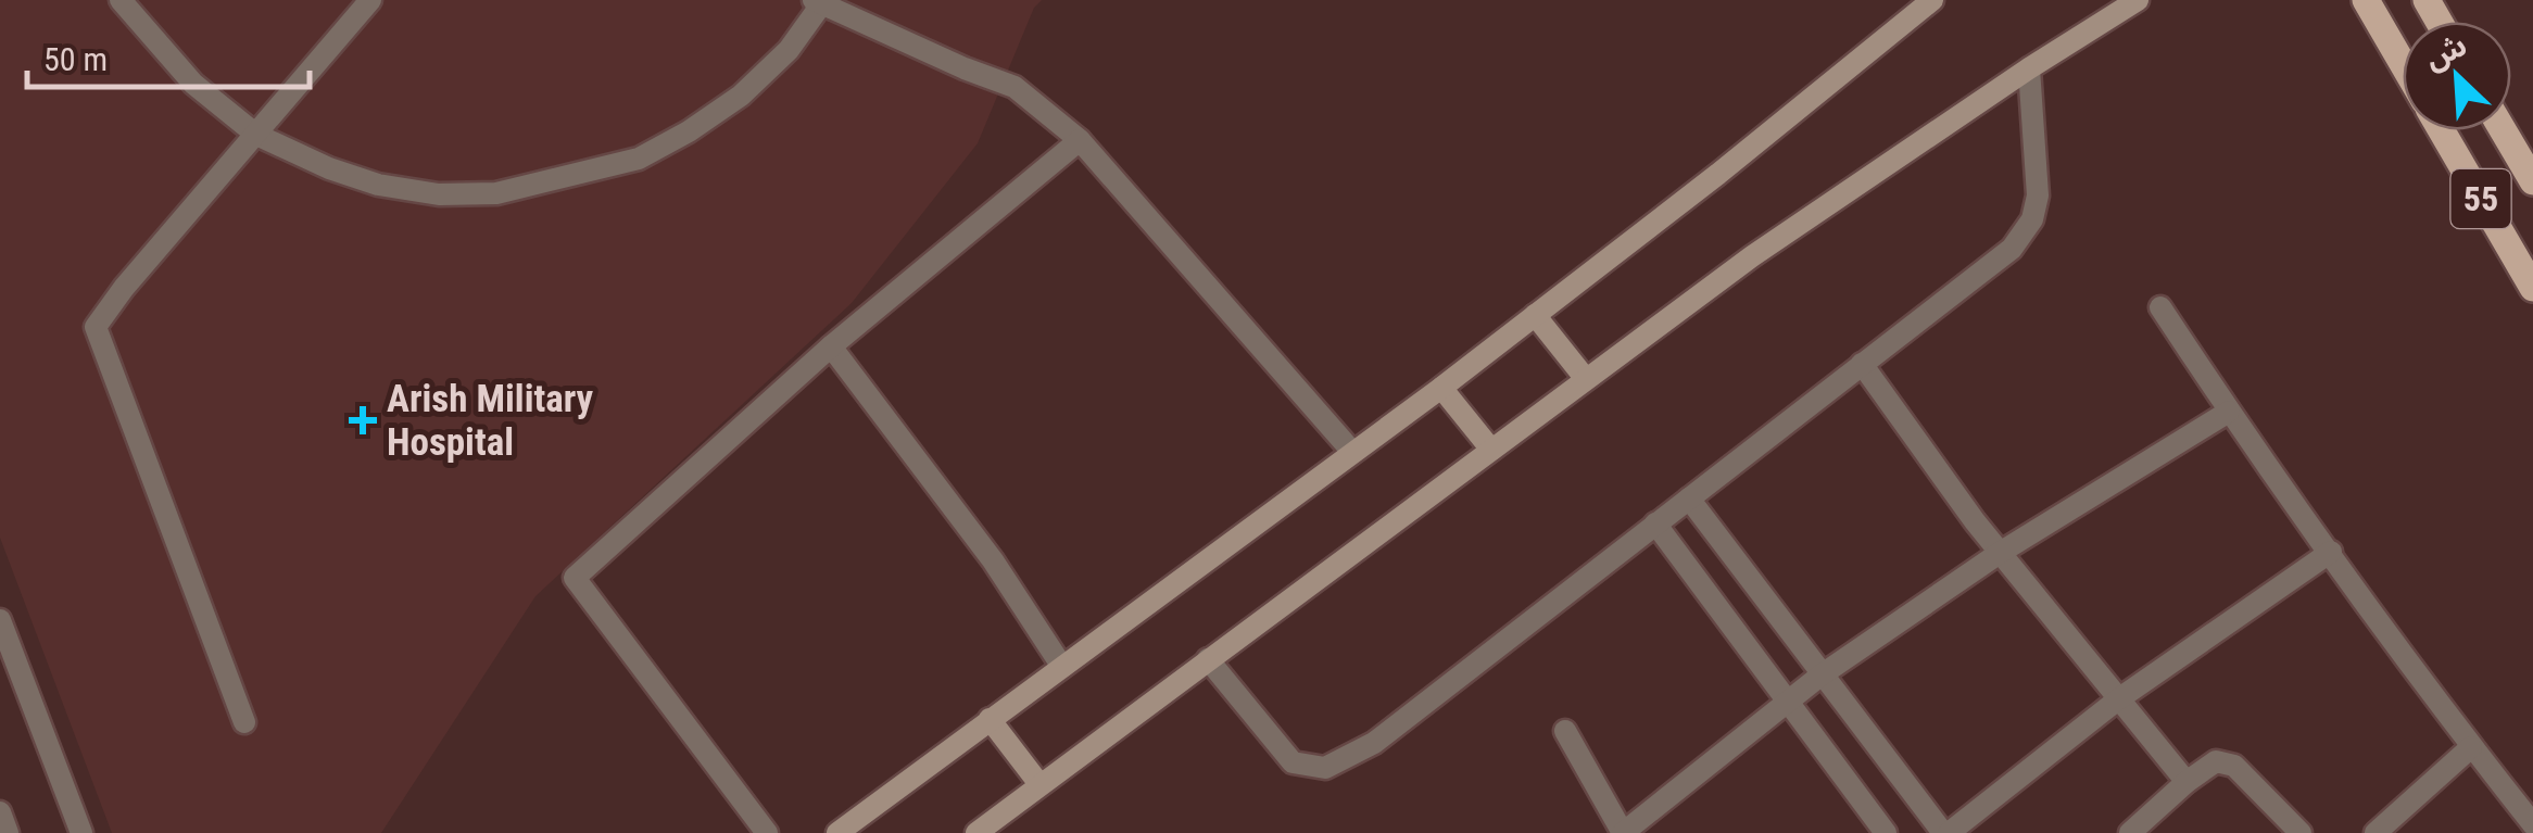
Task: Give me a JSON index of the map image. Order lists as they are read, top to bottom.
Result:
{
  "streets": {
    "main road": ["55"]
  },
  "places": {
    "health": ["Arish Military Hospital"]
  },
  "scale_bar": "50 m",
  "north": "top left"
}
